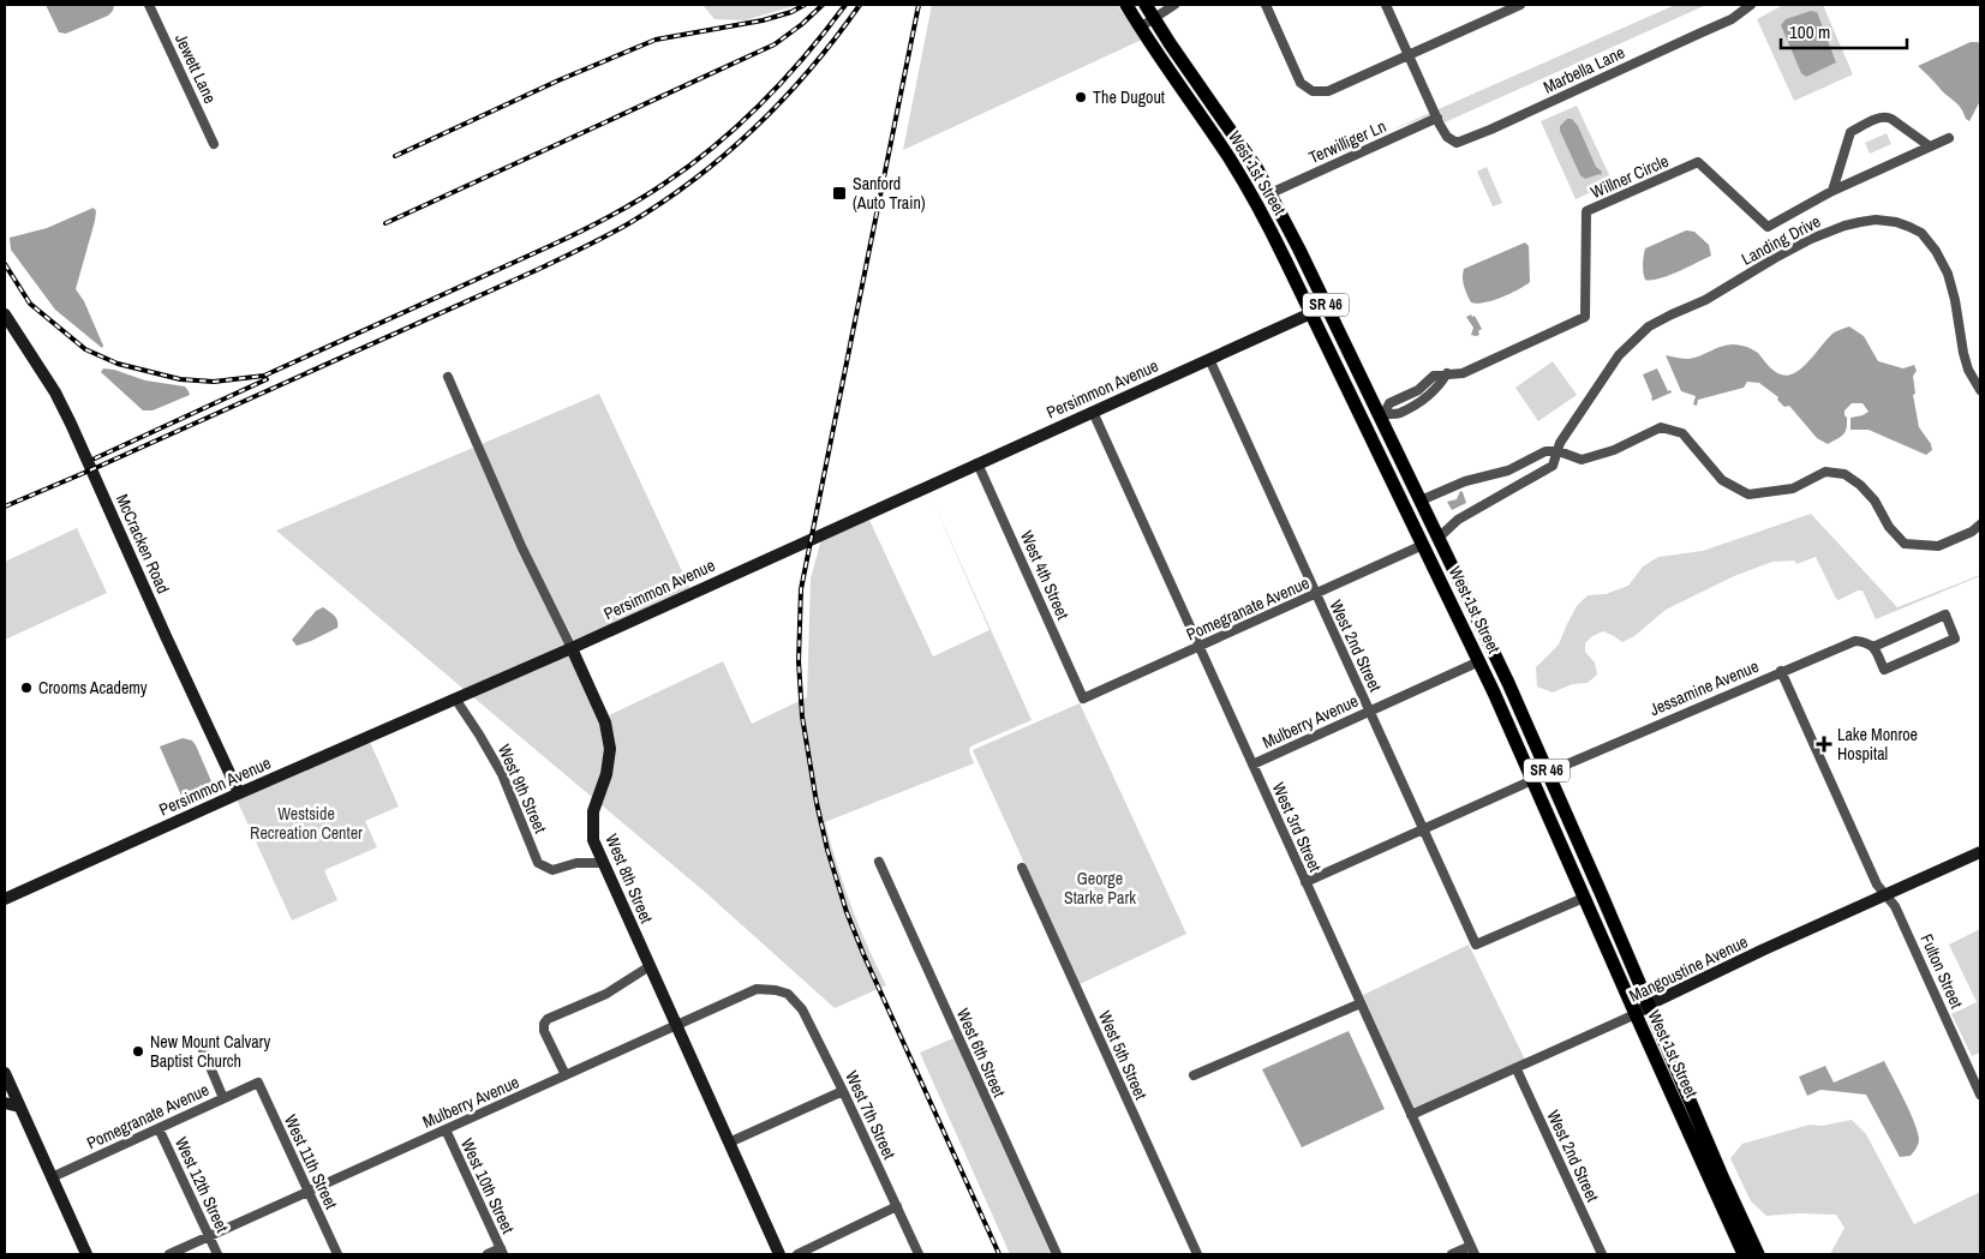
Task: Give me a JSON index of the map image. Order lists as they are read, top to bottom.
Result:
{
  "streets": {
    "main road": ["West 1st Street", "SR 46"],
    "street": [
      "Jewett Lane",
      "Marbella Lane",
      "Terwilliger Ln",
      "Willner Circle",
      "Landing Drive",
      "Persimmon Avenue",
      "McCracken Road",
      "West 4th Street",
      "Pomegranate Avenue",
      "West 2nd Street",
      "Jessamine Avenue",
      "Mulberry Avenue",
      "West 9th Street",
      "West 3rd Street",
      "West 8th Street",
      "Mangoustine Avenue",
      "Fulton Street",
      "West 6th Street",
      "West 5th Street",
      "West 7th Street",
      "West 11th Street",
      "West 12th Street",
      "West 10th Street"
    ]
  },
  "crossings": [
    ["Marbella Lane", "Terwilliger Ln"],
    ["Terwilliger Ln", "West 1st Street"],
    ["West 1st Street", "Willner Circle"],
    ["West 1st Street", "Landing Drive"],
    ["West 1st Street", "Persimmon Avenue"],
    ["West 1st Street", "Pomegranate Avenue"],
    ["West 1st Street", "West 2nd Street"],
    ["West 1st Street", "Jessamine Avenue"],
    ["West 1st Street", "Mulberry Avenue"],
    ["West 1st Street", "Mangoustine Avenue"],
    ["Persimmon Avenue", "McCracken Road"],
    ["Persimmon Avenue", "West 4th Street"],
    ["Persimmon Avenue", "West 2nd Street"],
    ["Persimmon Avenue", "West 9th Street"],
    ["Persimmon Avenue", "West 3rd Street"],
    ["Persimmon Avenue", "West 8th Street"],
    ["West 4th Street", "Pomegranate Avenue"],
    ["Pomegranate Avenue", "West 2nd Street"],
    ["Pomegranate Avenue", "West 3rd Street"],
    ["Pomegranate Avenue", "West 11th Street"],
    ["Pomegranate Avenue", "West 12th Street"],
    ["West 2nd Street", "Mulberry Avenue"],
    ["West 2nd Street", "Mangoustine Avenue"],
    ["Jessamine Avenue", "Fulton Street"],
    ["Mulberry Avenue", "West 3rd Street"],
    ["Mulberry Avenue", "West 8th Street"],
    ["Mulberry Avenue", "West 7th Street"],
    ["Mulberry Avenue", "West 11th Street"],
    ["Mulberry Avenue", "West 12th Street"],
    ["Mulberry Avenue", "West 10th Street"],
    ["West 9th Street", "West 8th Street"],
    ["West 3rd Street", "Mangoustine Avenue"],
    ["Mangoustine Avenue", "Fulton Street"]
  ],
  "parks": ["Westside Recreation Center", "George Starke Park"],
  "places": {
    "other": ["The Dugout", "Crooms Academy", "New Mount Calvary Baptist Church"],
    "transit": ["Sanford (Auto Train)"],
    "health": ["Lake Monroe Hospital"]
  },
  "scale_bar": "100 m"
}
